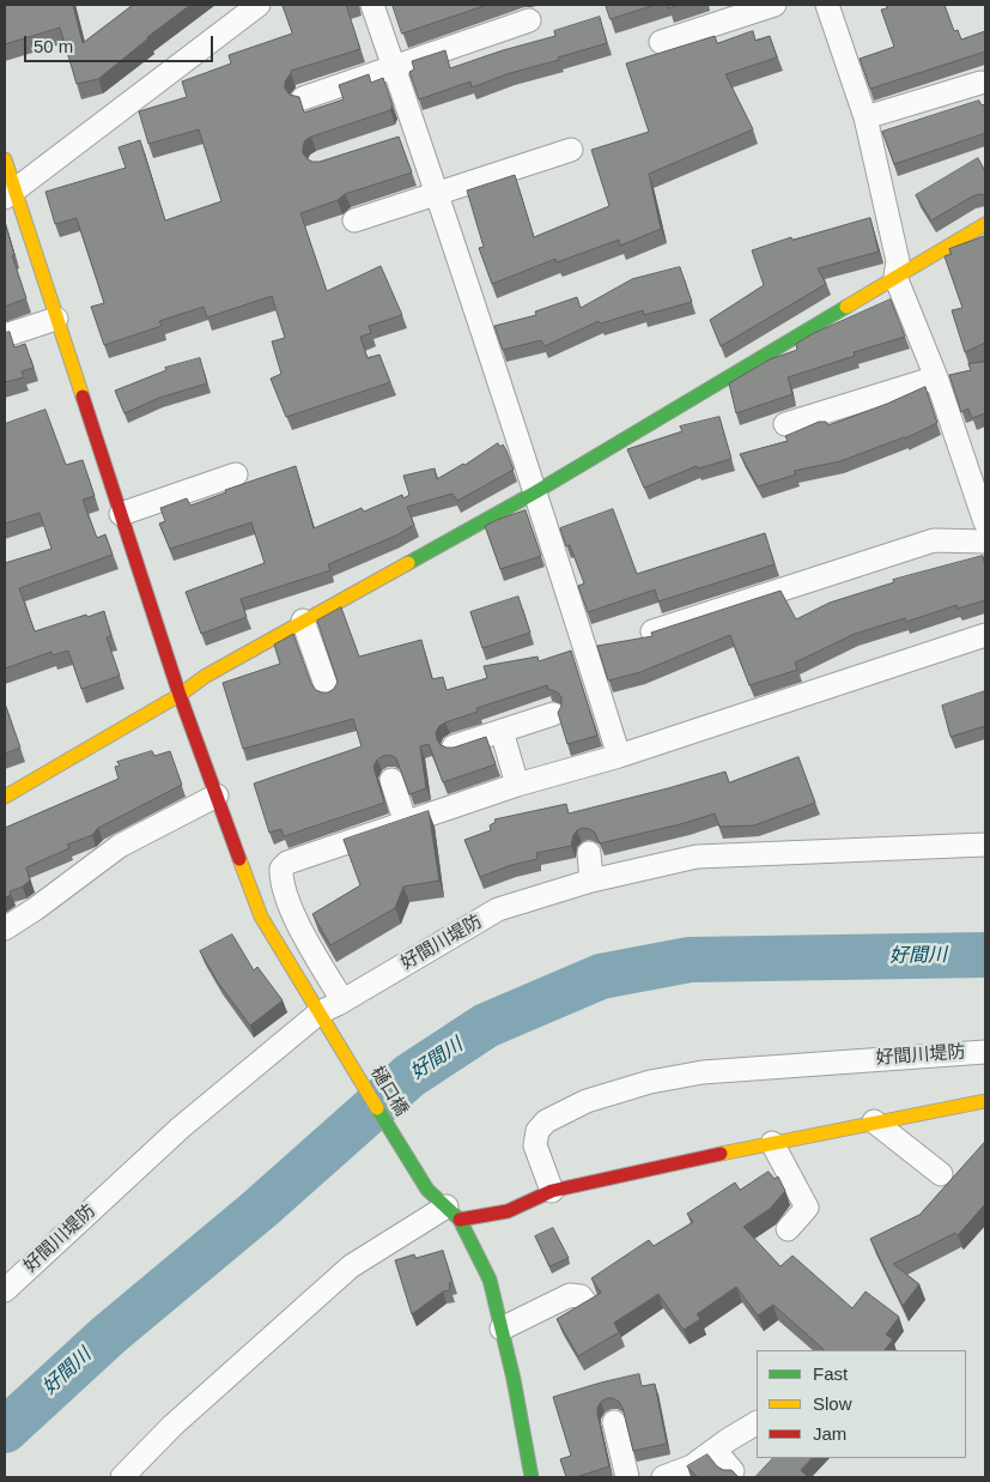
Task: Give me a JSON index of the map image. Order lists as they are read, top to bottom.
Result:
{
  "streets": {
    "street": ["好間川堤防", "樋口橋"]
  },
  "crossings": [
    ["好間川堤防", "樋口橋"]
  ],
  "water": ["好間川"],
  "legend": ["Fast", "Slow", "Jam"],
  "scale_bar": "50 m"
}
